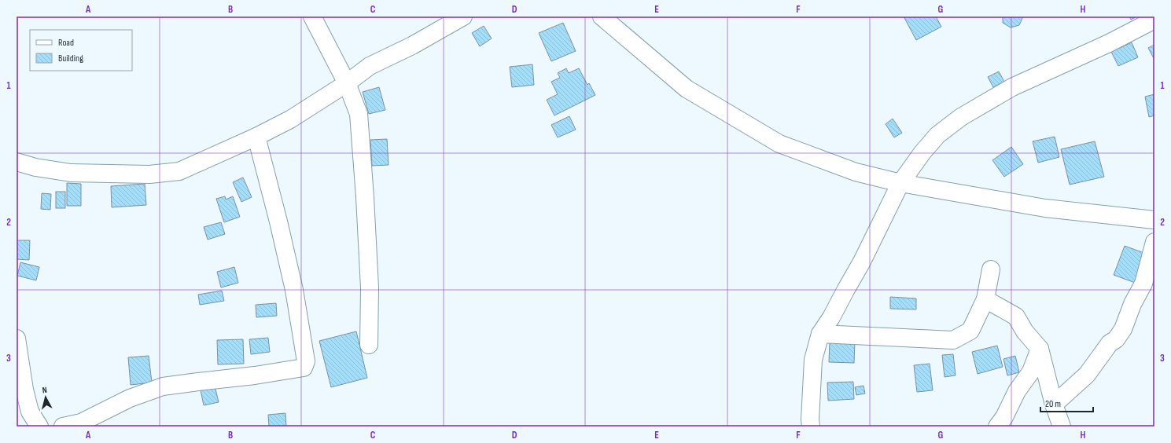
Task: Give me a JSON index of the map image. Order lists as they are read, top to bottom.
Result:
{
  "legend": ["Road", "Building"],
  "scale_bar": "20 m",
  "north": "top",
  "grid": {
    "columns": [
      "A",
      "B",
      "C",
      "D",
      "E",
      "F",
      "G",
      "H"
    ],
    "rows": ["1", "2", "3"]
  }
}
